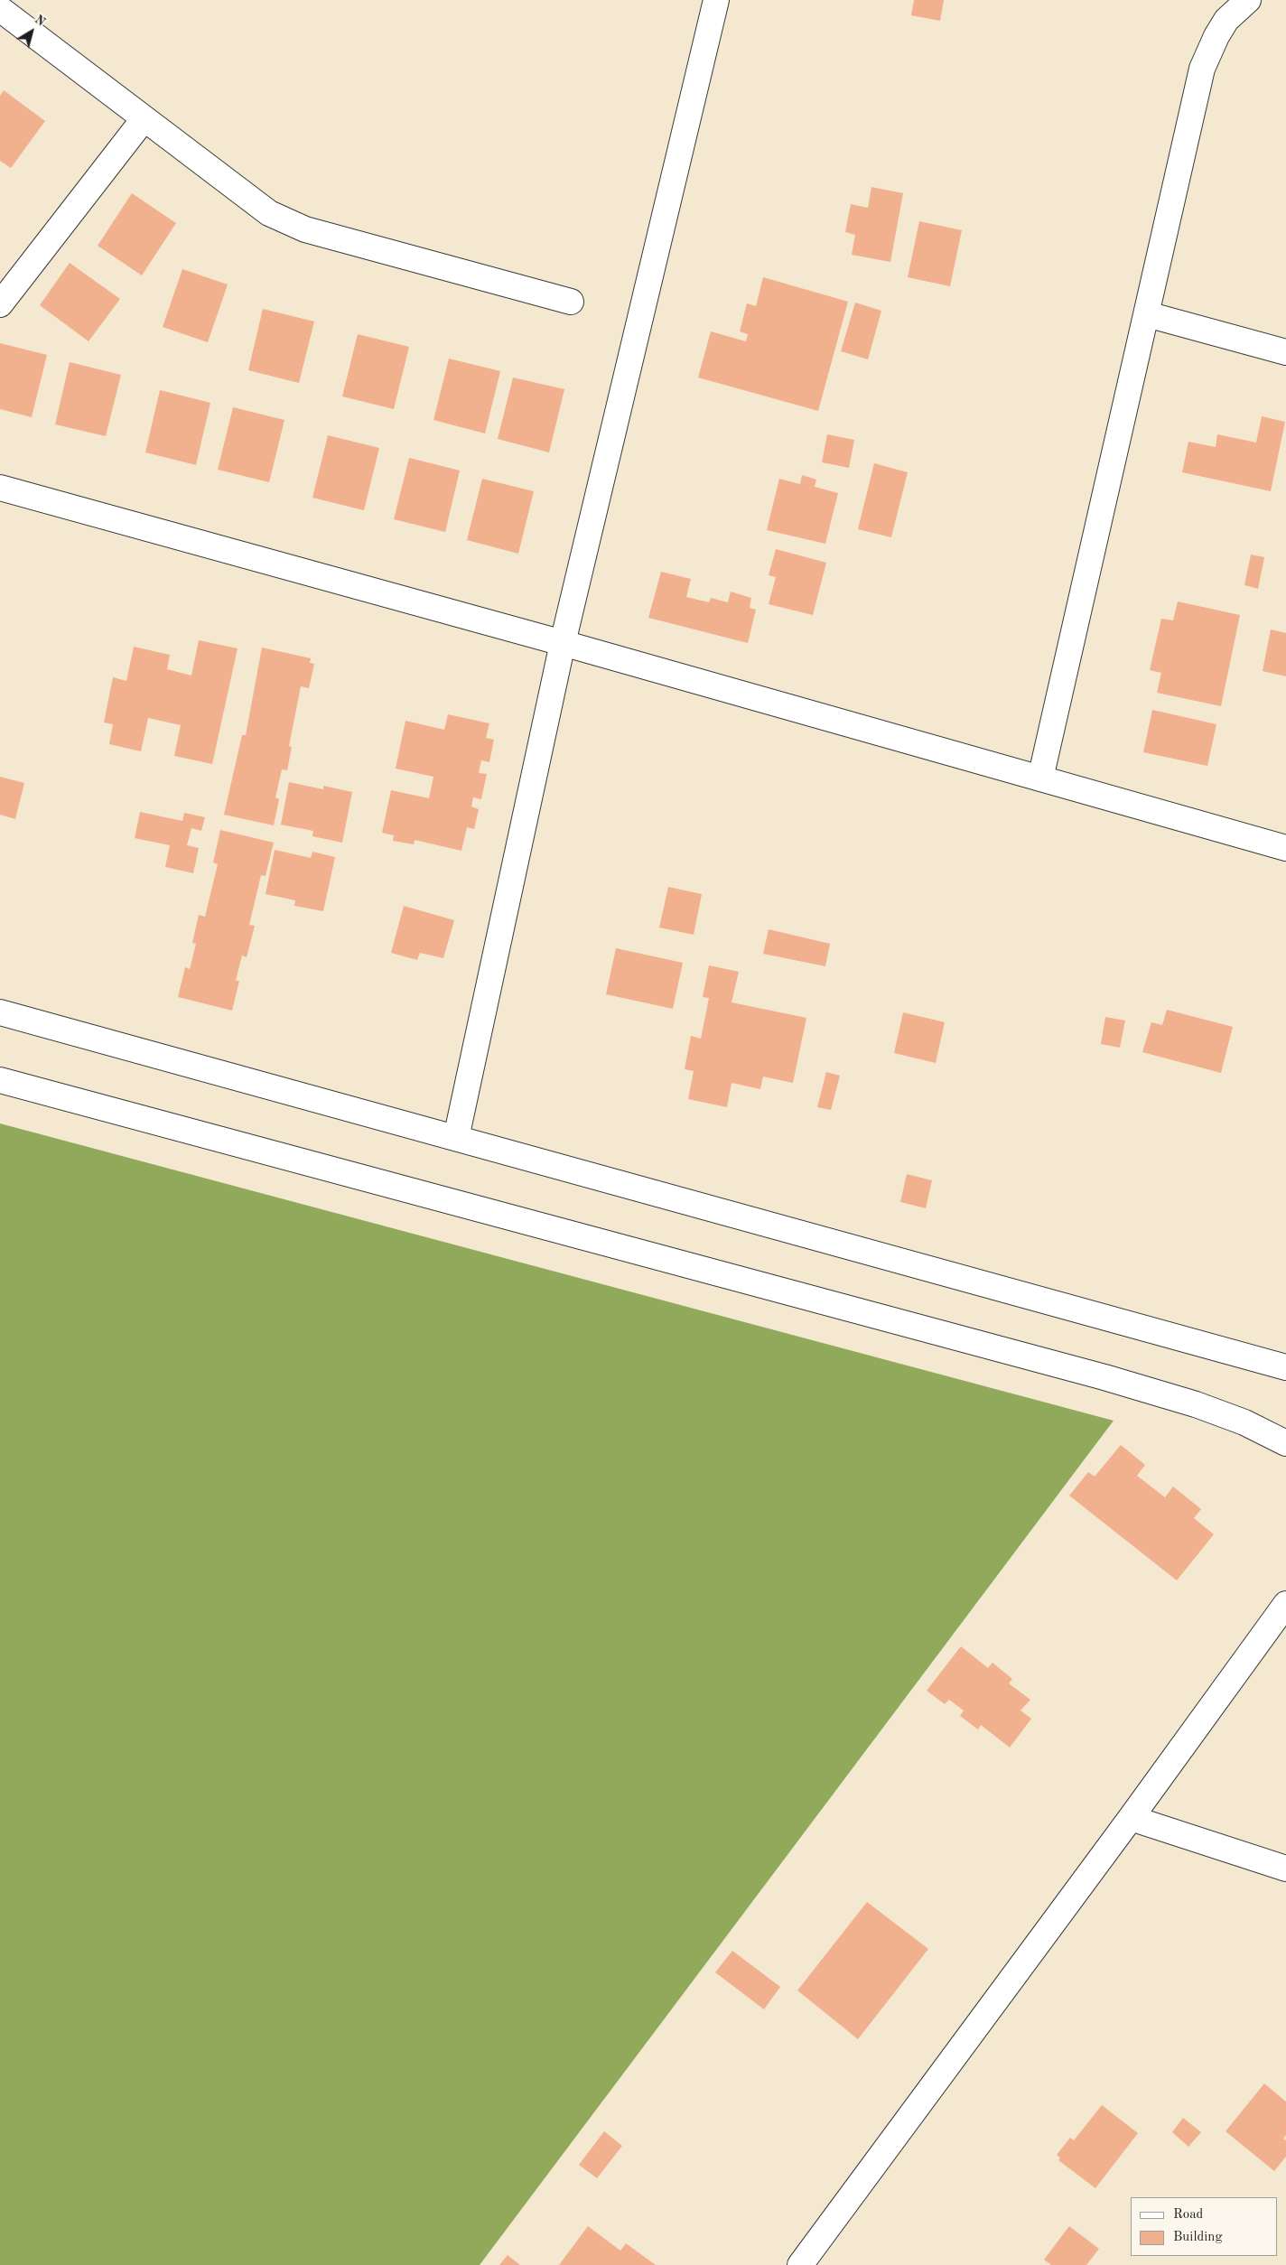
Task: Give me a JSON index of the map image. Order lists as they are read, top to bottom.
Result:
{
  "legend": ["Road", "Building"],
  "north": "top right"
}
